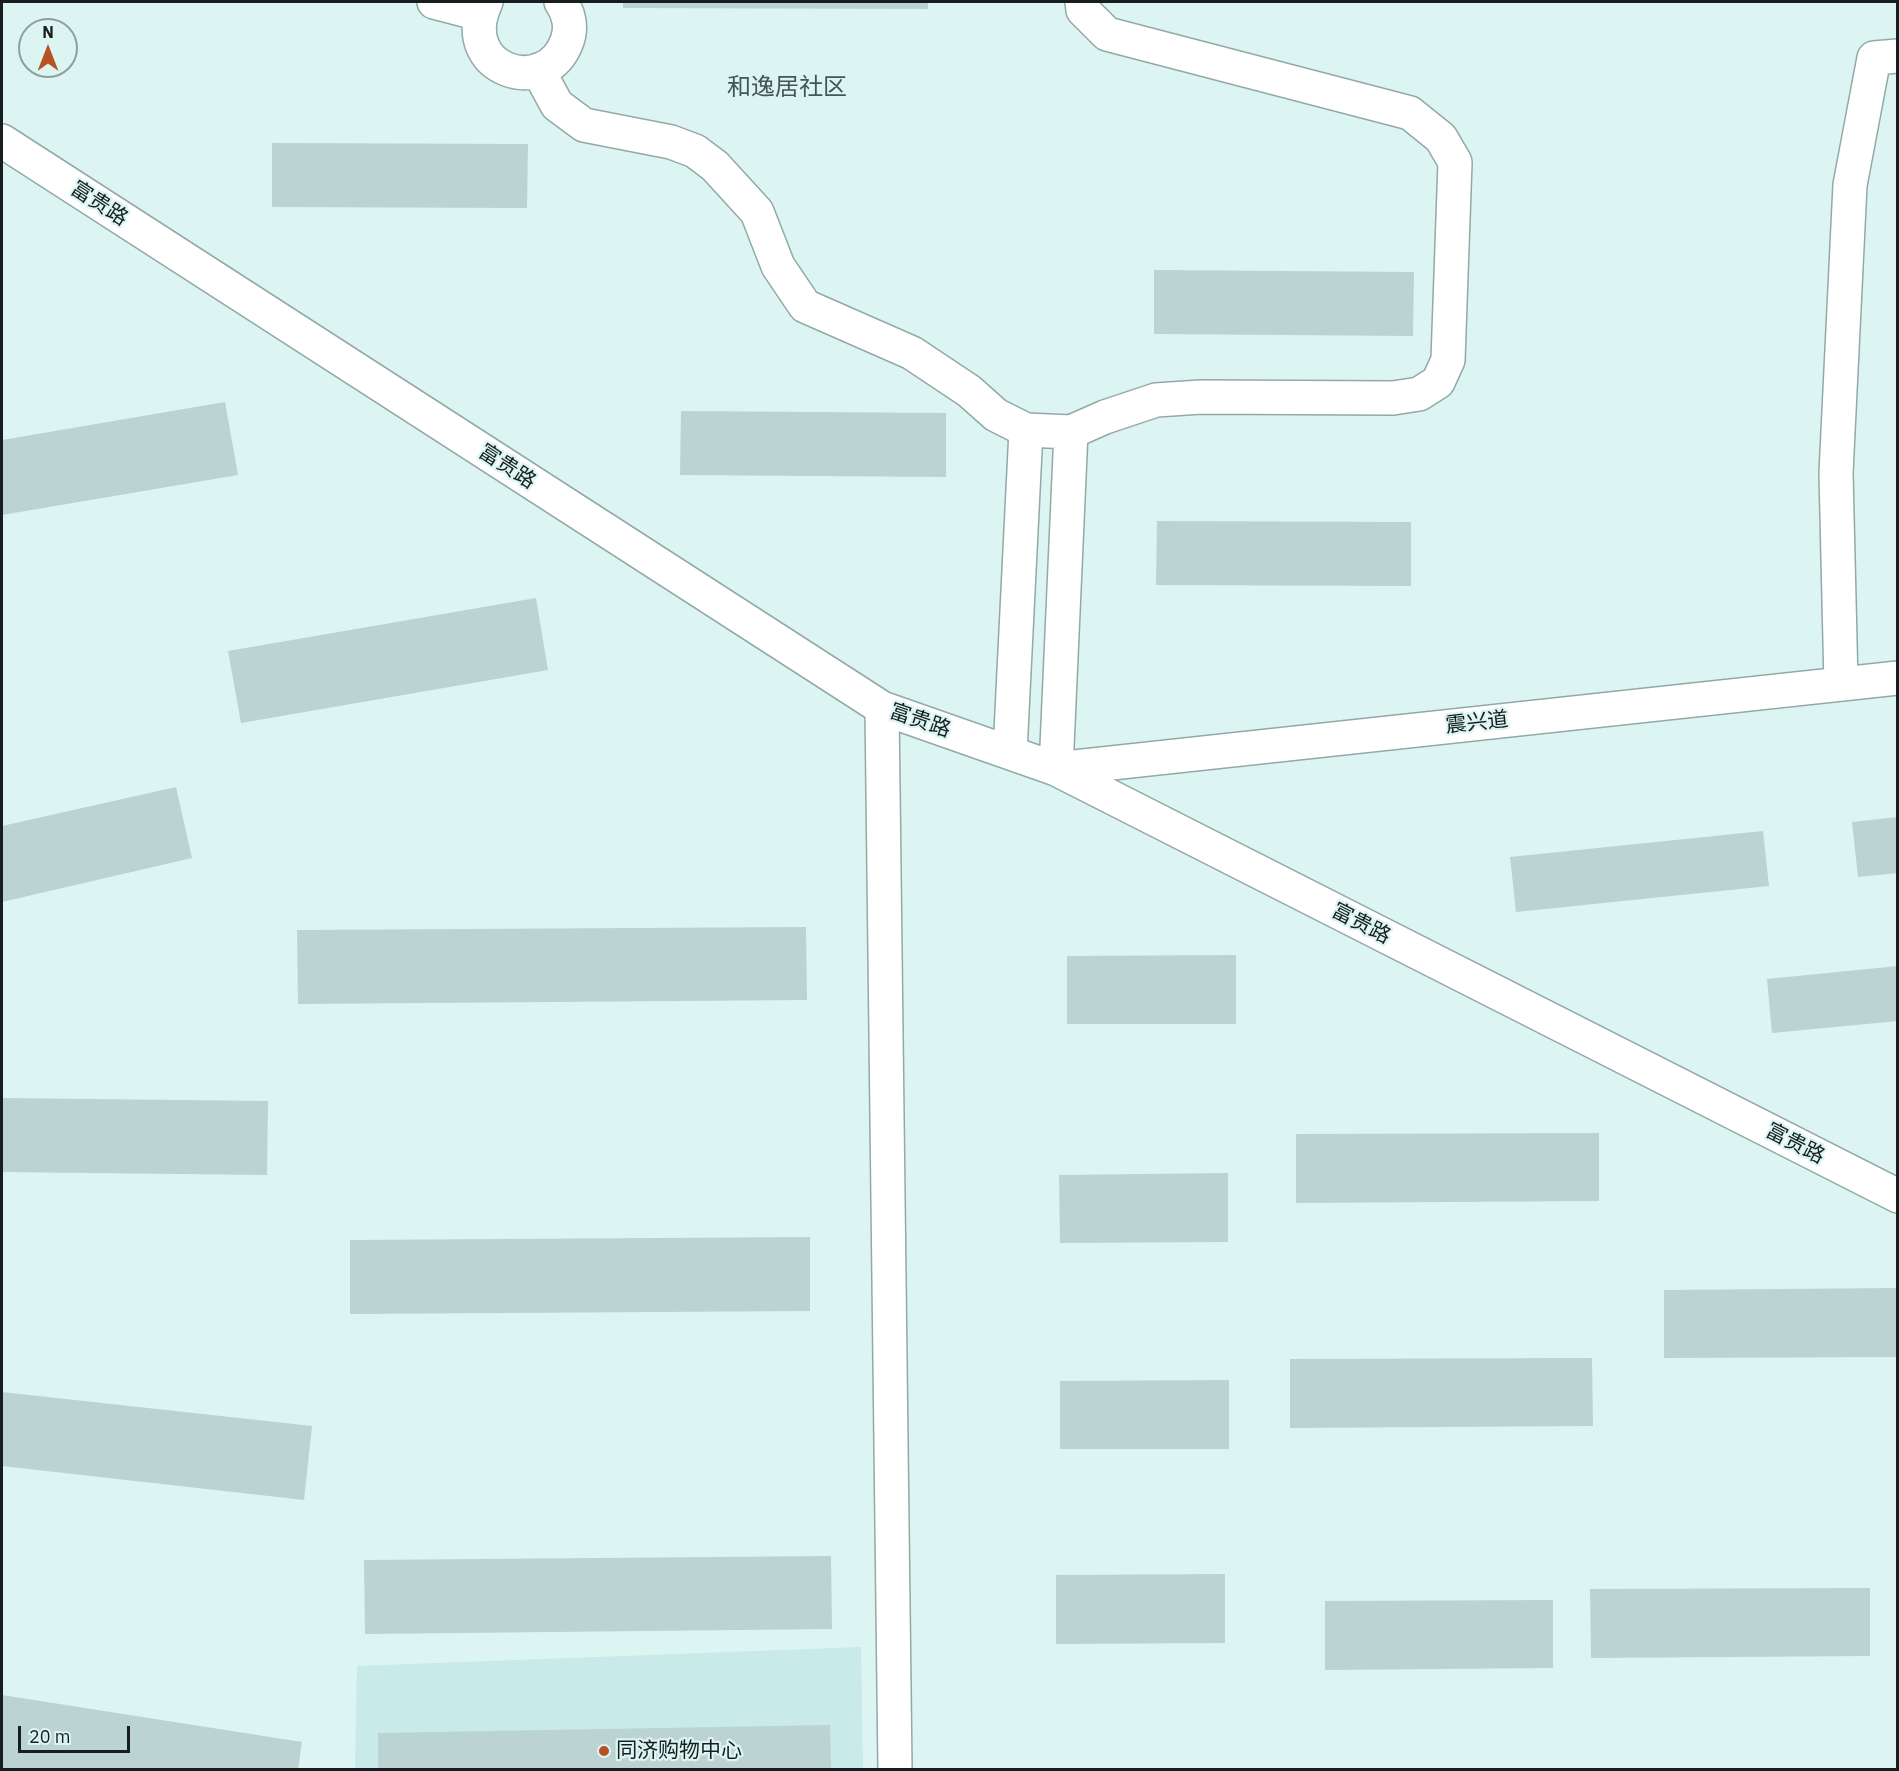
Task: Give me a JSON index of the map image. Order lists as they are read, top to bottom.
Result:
{
  "streets": {
    "street": ["富贵路", "震兴道"]
  },
  "crossings": [
    ["富贵路", "震兴道"]
  ],
  "districts": ["和逸居社区"],
  "places": ["同济购物中心"],
  "scale_bar": "20 m",
  "north": "top"
}
